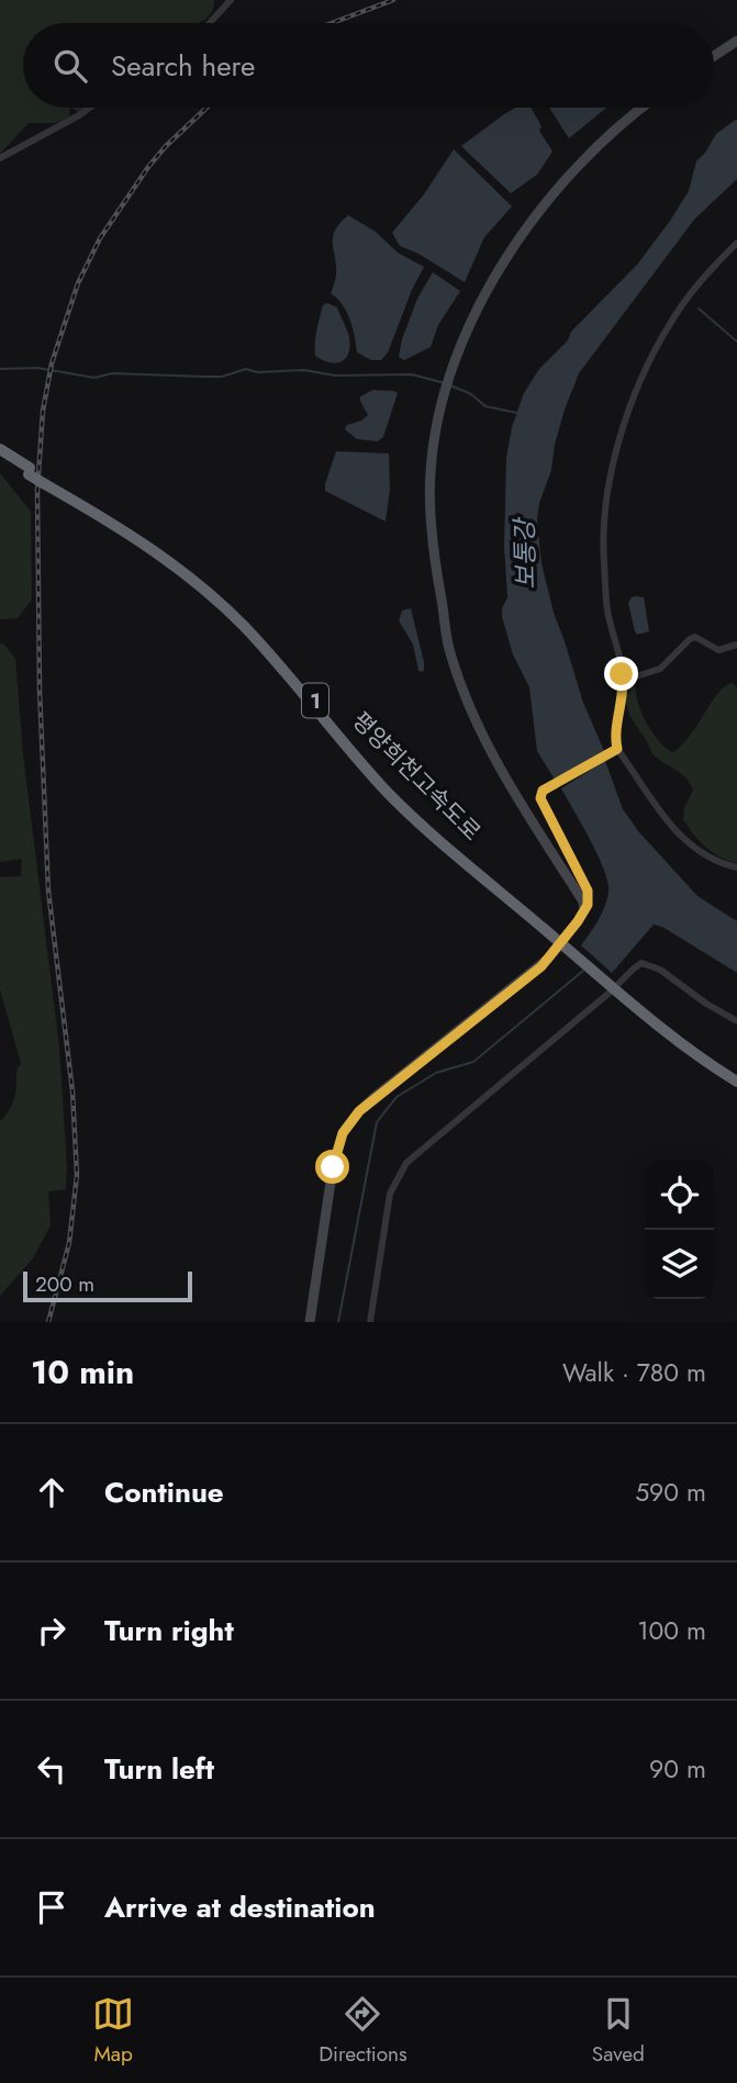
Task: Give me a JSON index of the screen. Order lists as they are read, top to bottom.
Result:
{
  "streets": {
    "highway": ["1", "평양희천고속도로"]
  },
  "water": ["보통강"],
  "scale_bar": "200 m",
  "page": {
    "search": "Search here",
    "scale": "200 m",
    "heading": ["10 min", "Walk · 780 m"],
    "list": [
      ["Continue", "590 m"],
      ["Turn right", "100 m"],
      ["Turn left", "90 m"],
      "Arrive at destination"
    ],
    "nav": ["Map", "Directions", "Saved"]
  }
}
